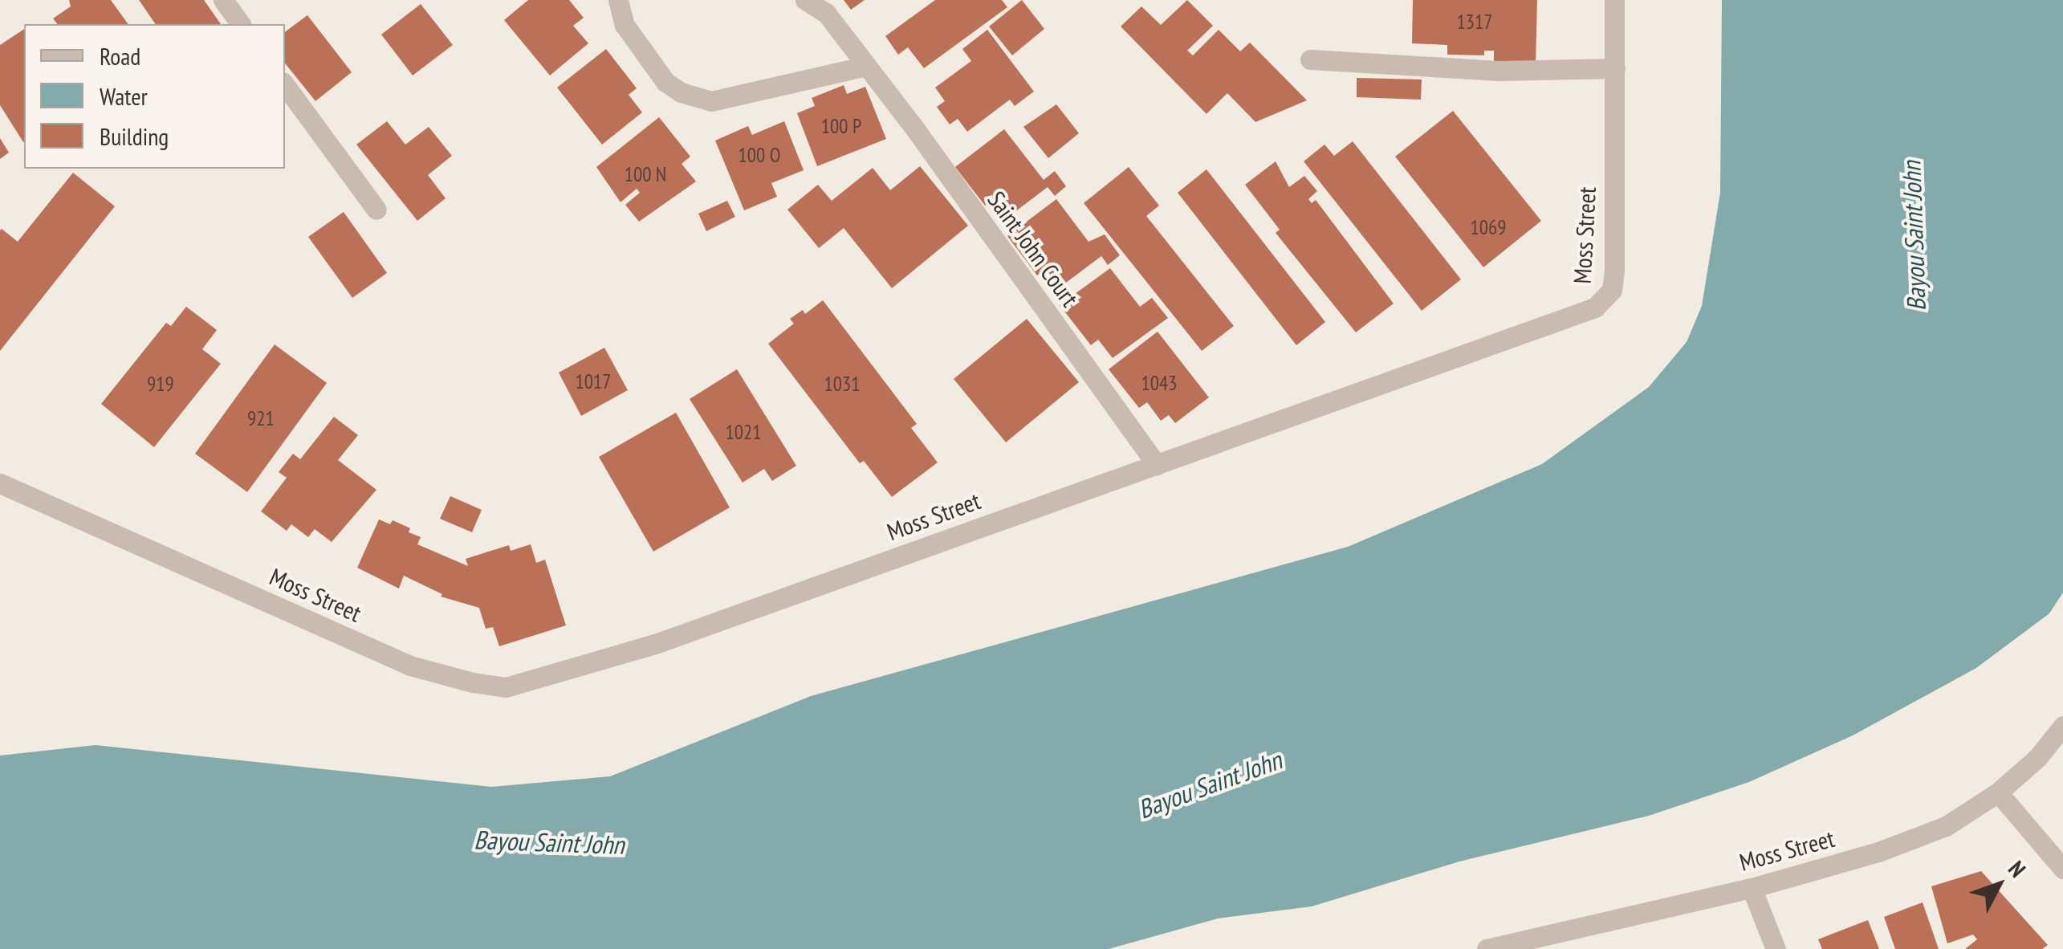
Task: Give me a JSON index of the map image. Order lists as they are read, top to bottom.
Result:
{
  "streets": {
    "street": ["Moss Street", "Saint John Court"]
  },
  "crossings": [
    ["Moss Street", "Saint John Court"]
  ],
  "water": ["Bayou Saint John"],
  "house_numbers": [
    "1317",
    "100 P",
    "100 O",
    "100 N",
    "1069",
    "1017",
    "1043",
    "919",
    "1031",
    "921",
    "1021"
  ],
  "legend": ["Road", "Water", "Building"],
  "north": "top right"
}
